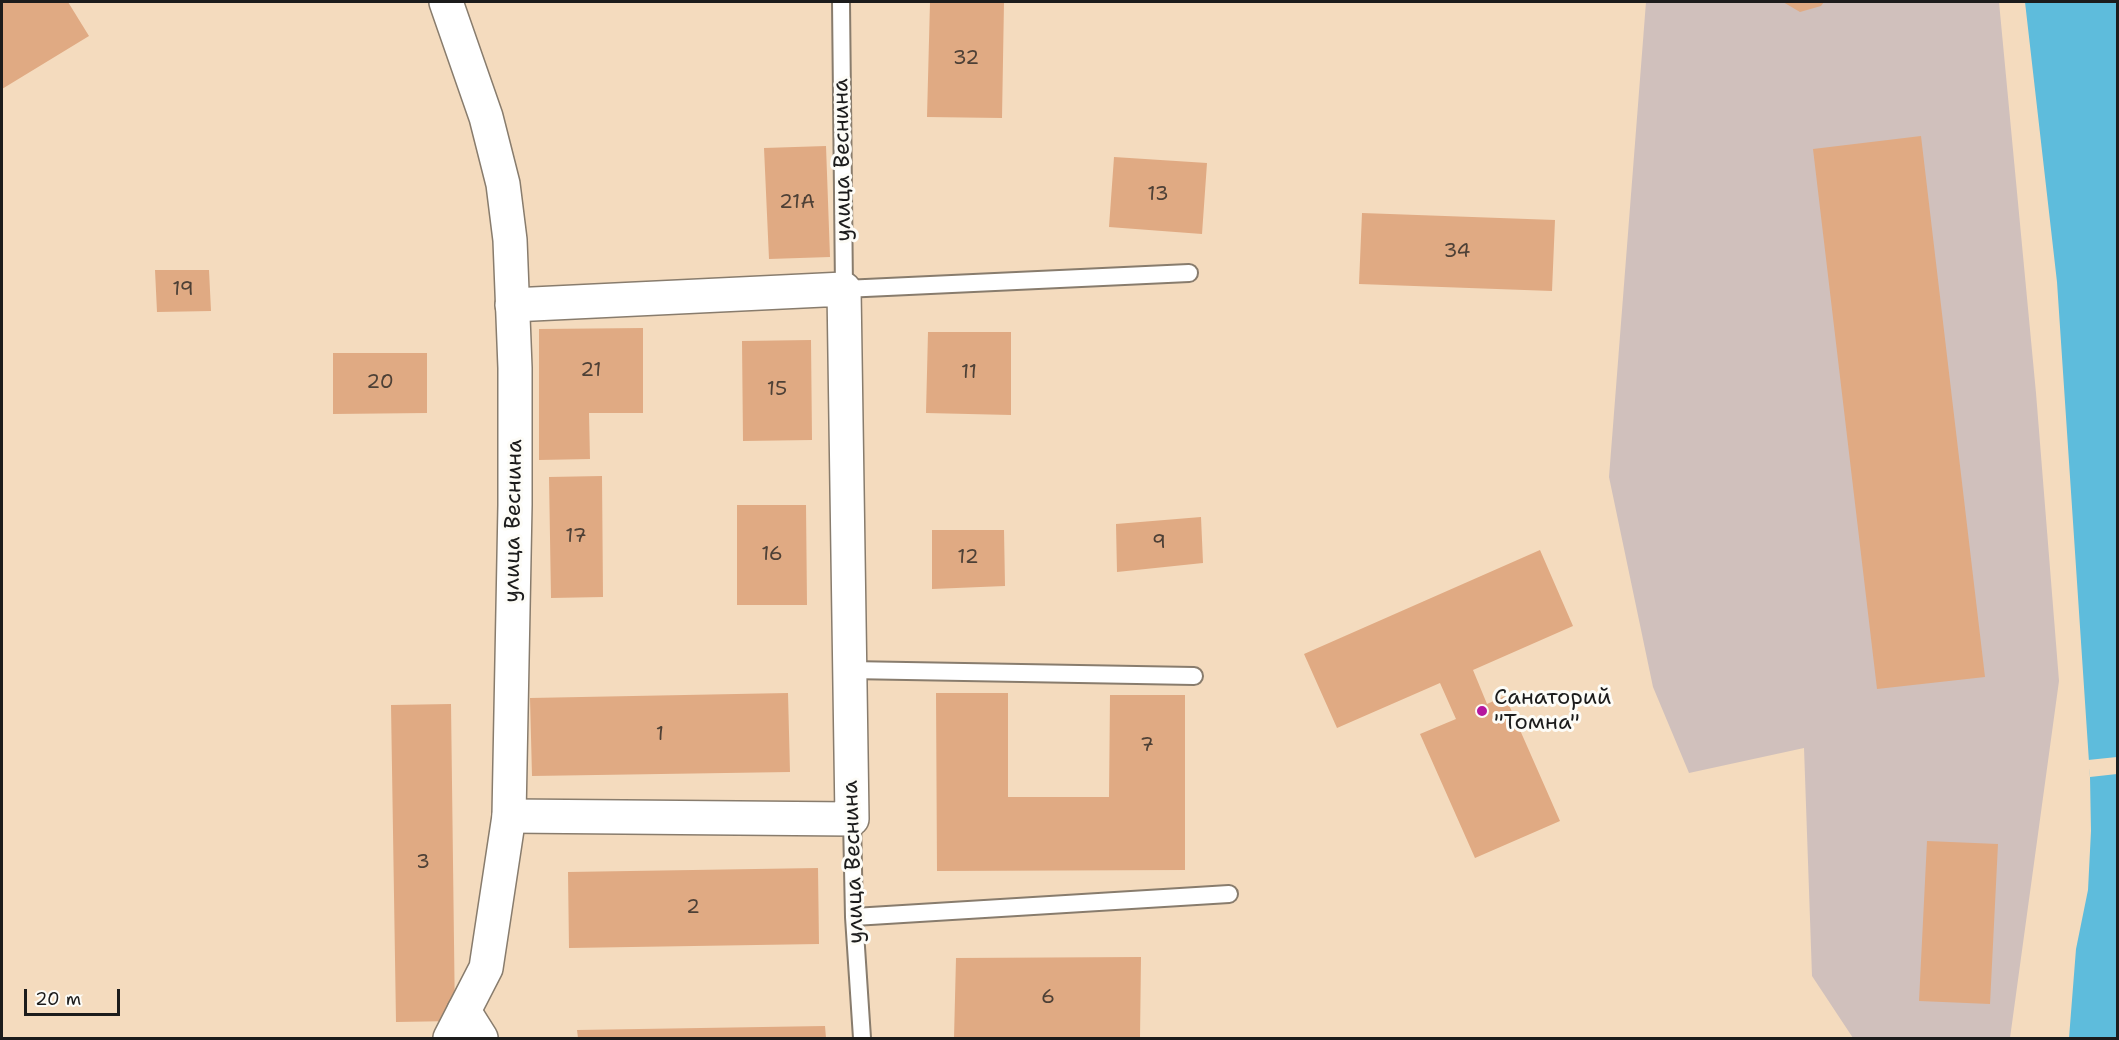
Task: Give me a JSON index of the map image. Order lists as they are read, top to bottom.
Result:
{
  "streets": {
    "street": ["улица Веснина"]
  },
  "places": ["Санаторий \"Томна\""],
  "house_numbers": [
    "32",
    "13",
    "21А",
    "34",
    "19",
    "21",
    "11",
    "20",
    "15",
    "17",
    "9",
    "16",
    "12",
    "1",
    "7",
    "3",
    "2",
    "6"
  ],
  "scale_bar": "20 m"
}
